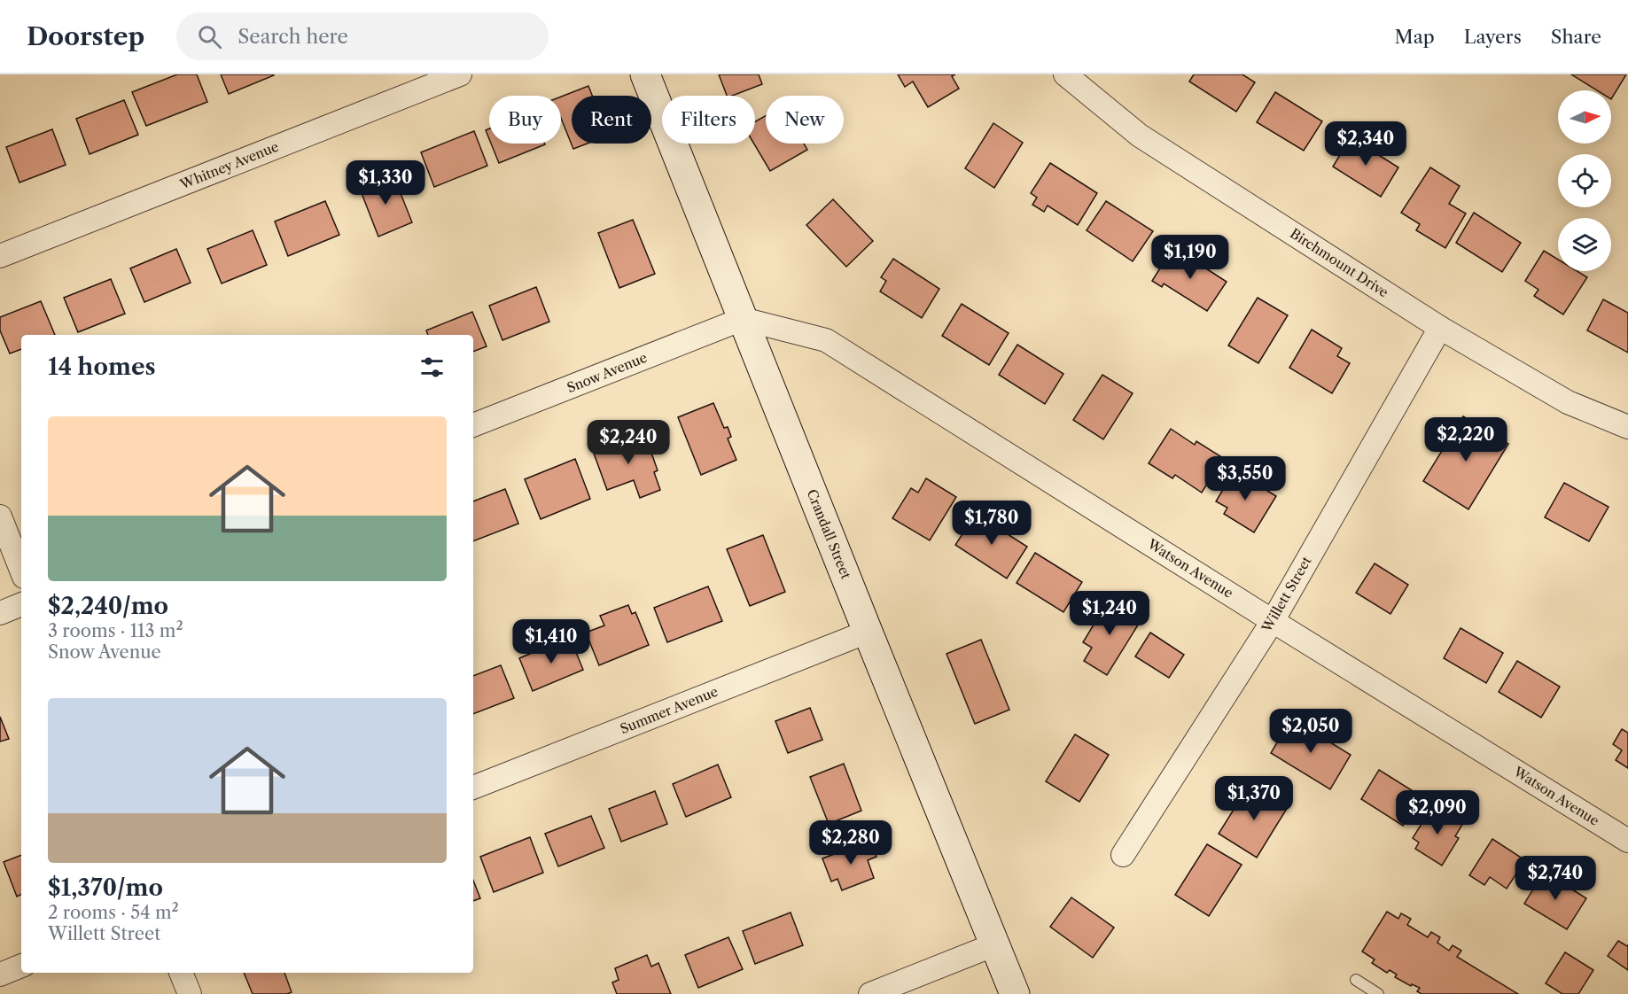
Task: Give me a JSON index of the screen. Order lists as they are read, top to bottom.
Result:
{
  "streets": {
    "street": [
      "Whitney Avenue",
      "Birchmount Drive",
      "Snow Avenue",
      "Crandall Street",
      "Watson Avenue",
      "Willett Street",
      "Summer Avenue"
    ]
  },
  "crossings": [
    ["Birchmount Drive", "Willett Street"],
    ["Snow Avenue", "Crandall Street"],
    ["Snow Avenue", "Watson Avenue"],
    ["Crandall Street", "Watson Avenue"],
    ["Crandall Street", "Summer Avenue"],
    ["Watson Avenue", "Willett Street"]
  ],
  "north": "right",
  "page": {
    "header": "Doorstep",
    "search": "Search here",
    "nav": ["Map", "Layers", "Share"],
    "chip": [
      "Buy",
      "Rent",
      "Filters",
      "New"
    ],
    "price": [
      "$2,340",
      "$1,330",
      "$1,190",
      "$2,220",
      "$2,240",
      "$3,550",
      "$1,780",
      "$1,240",
      "$1,410",
      "$2,050",
      "$1,370",
      "$2,090",
      "$2,280",
      "$2,740"
    ],
    "heading": "14 homes",
    "list": [
      {
        "name": "$2,240/mo",
        "note": "3 rooms · 113 m² · Snow Avenue"
      },
      {
        "name": "$1,370/mo",
        "note": "2 rooms · 54 m² · Willett Street"
      }
    ]
  }
}
